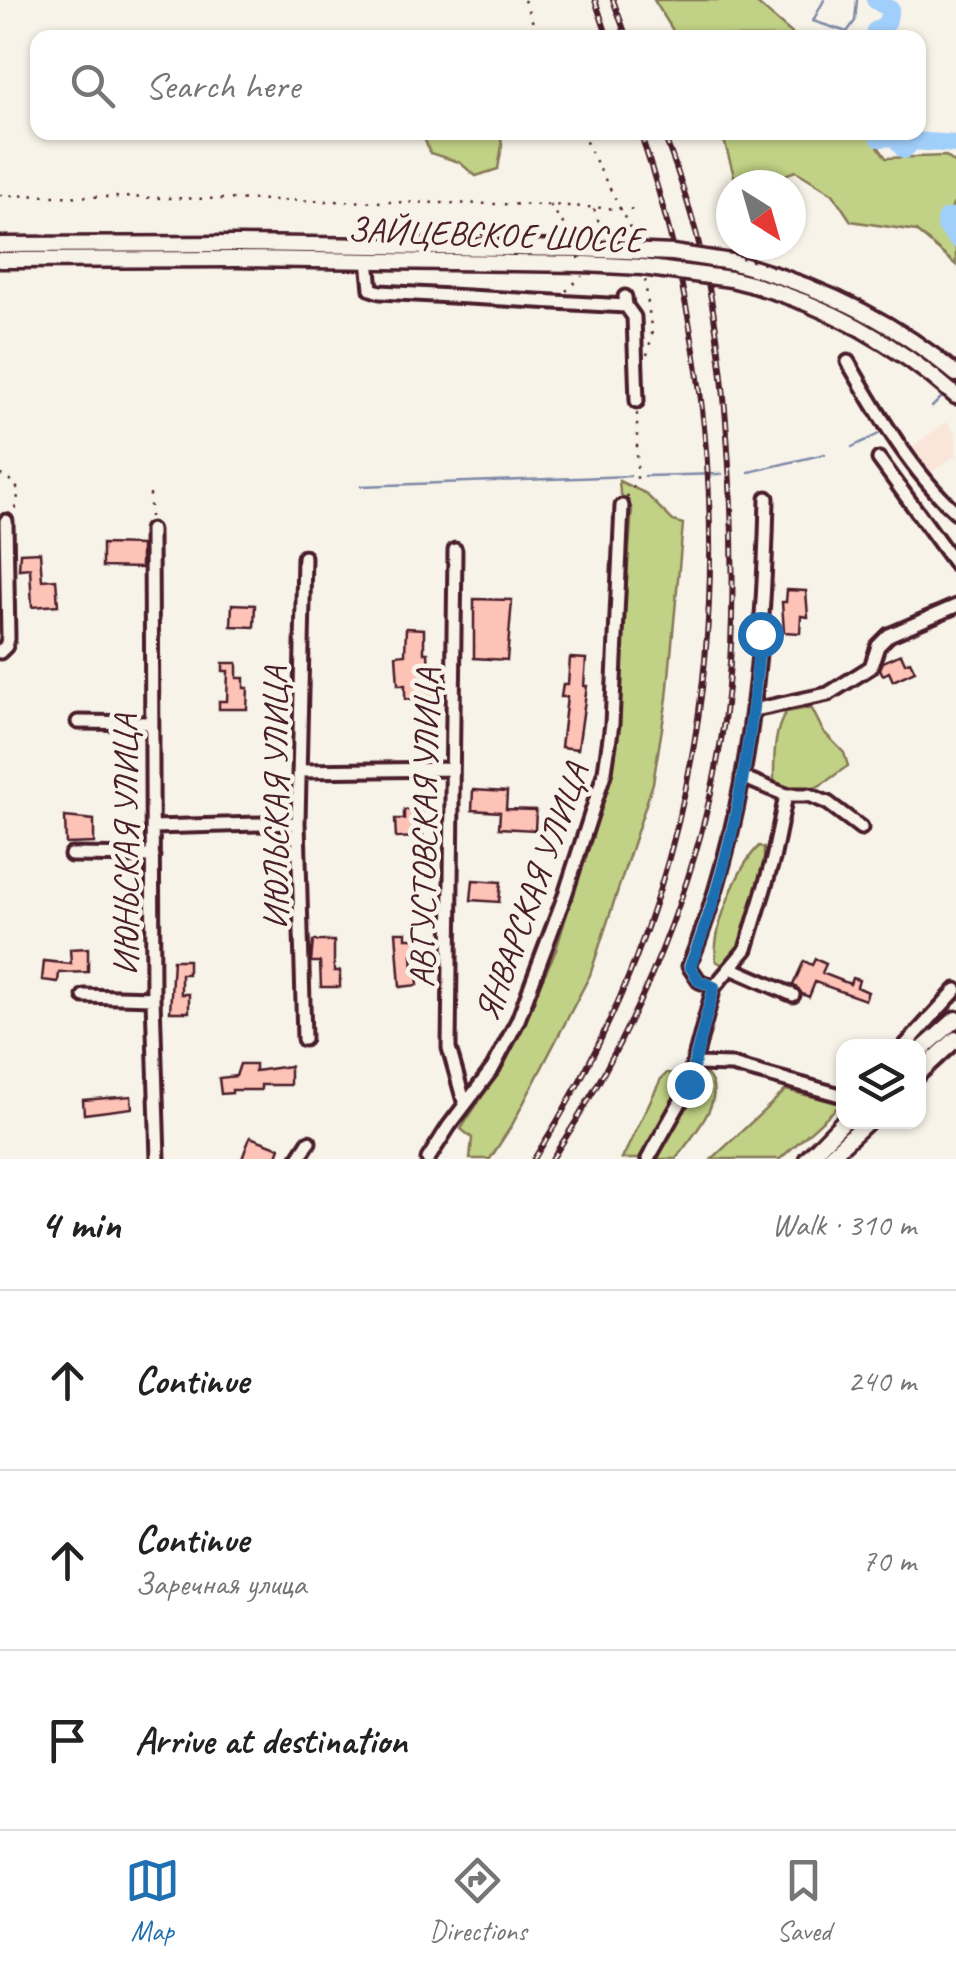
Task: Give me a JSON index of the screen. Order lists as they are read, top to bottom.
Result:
{
  "streets": {
    "main road": ["ЗАЙЦЕВСКОЕ ШОССЕ"],
    "street": [
      "ИЮЛЬСКАЯ УЛИЦА",
      "АВГУСТОВСКАЯ УЛИЦА",
      "ИЮНЬСКАЯ УЛИЦА",
      "ЯНВАРСКАЯ УЛИЦА"
    ]
  },
  "crossings": [
    ["АВГУСТОВСКАЯ УЛИЦА", "ЯНВАРСКАЯ УЛИЦА"]
  ],
  "north": "bottom right",
  "page": {
    "search": "Search here",
    "heading": ["4 min", "Walk · 310 m"],
    "list": [
      ["Continue", "240 m"],
      ["Continue", "Заречная улица", "70 m"],
      "Arrive at destination"
    ],
    "nav": ["Map", "Directions", "Saved"]
  }
}
